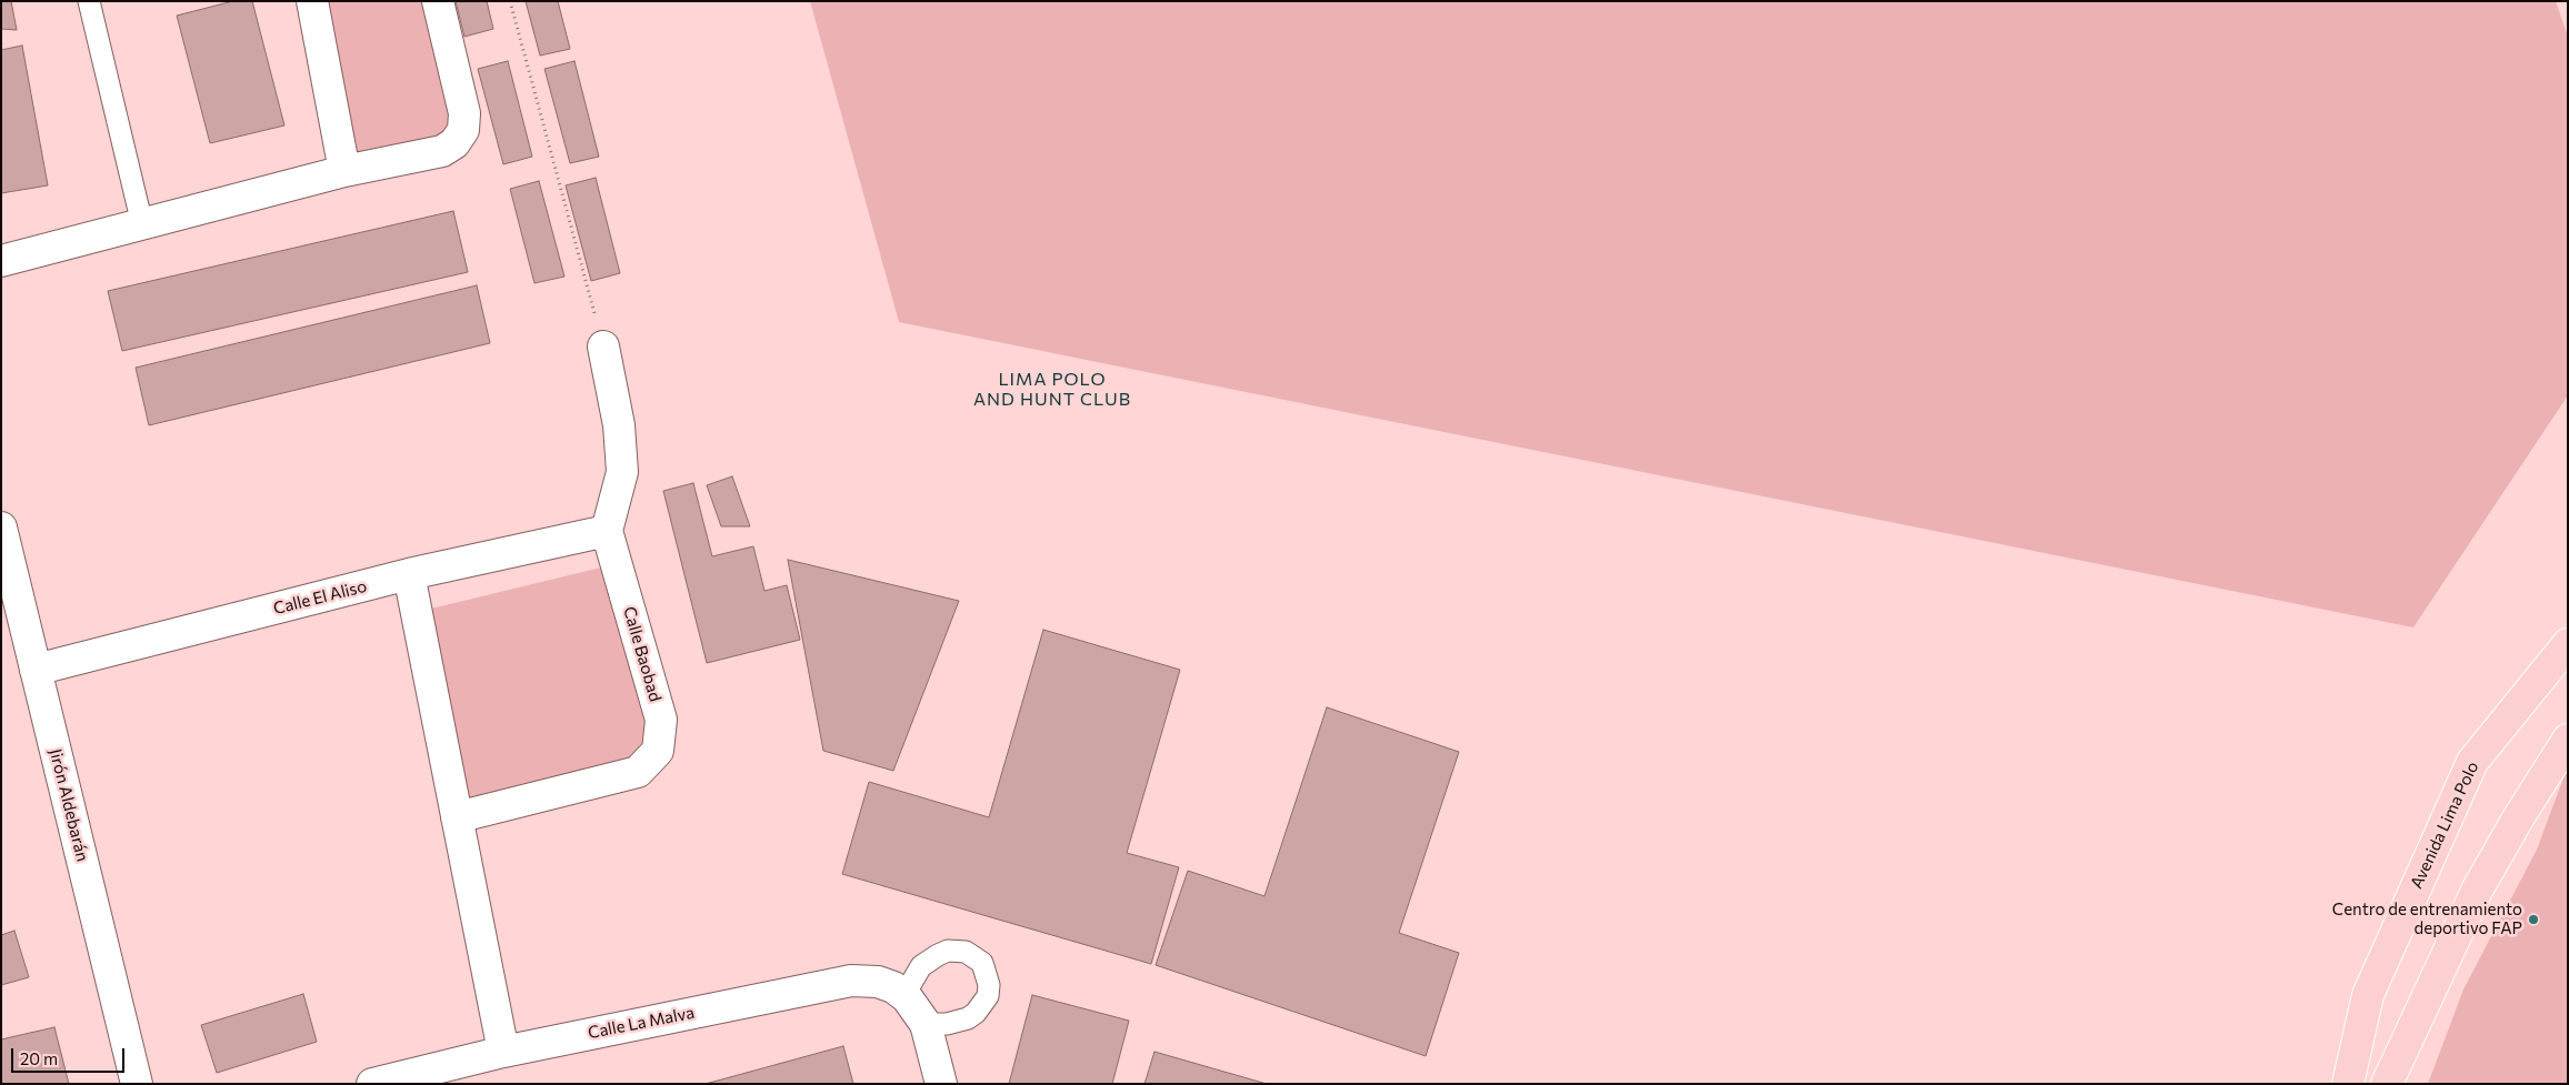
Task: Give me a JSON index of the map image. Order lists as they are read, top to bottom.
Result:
{
  "streets": {
    "main road": ["Avenida Lima Polo"],
    "street": [
      "Calle El Aliso",
      "Calle Baobad",
      "Jirón Aldebarán",
      "Calle La Malva"
    ]
  },
  "crossings": [
    ["Calle El Aliso", "Calle Baobad"],
    ["Calle El Aliso", "Jirón Aldebarán"]
  ],
  "districts": ["LIMA POLO AND HUNT CLUB"],
  "places": ["Centro de entrenamiento deportivo FAP"],
  "scale_bar": "20 m"
}
